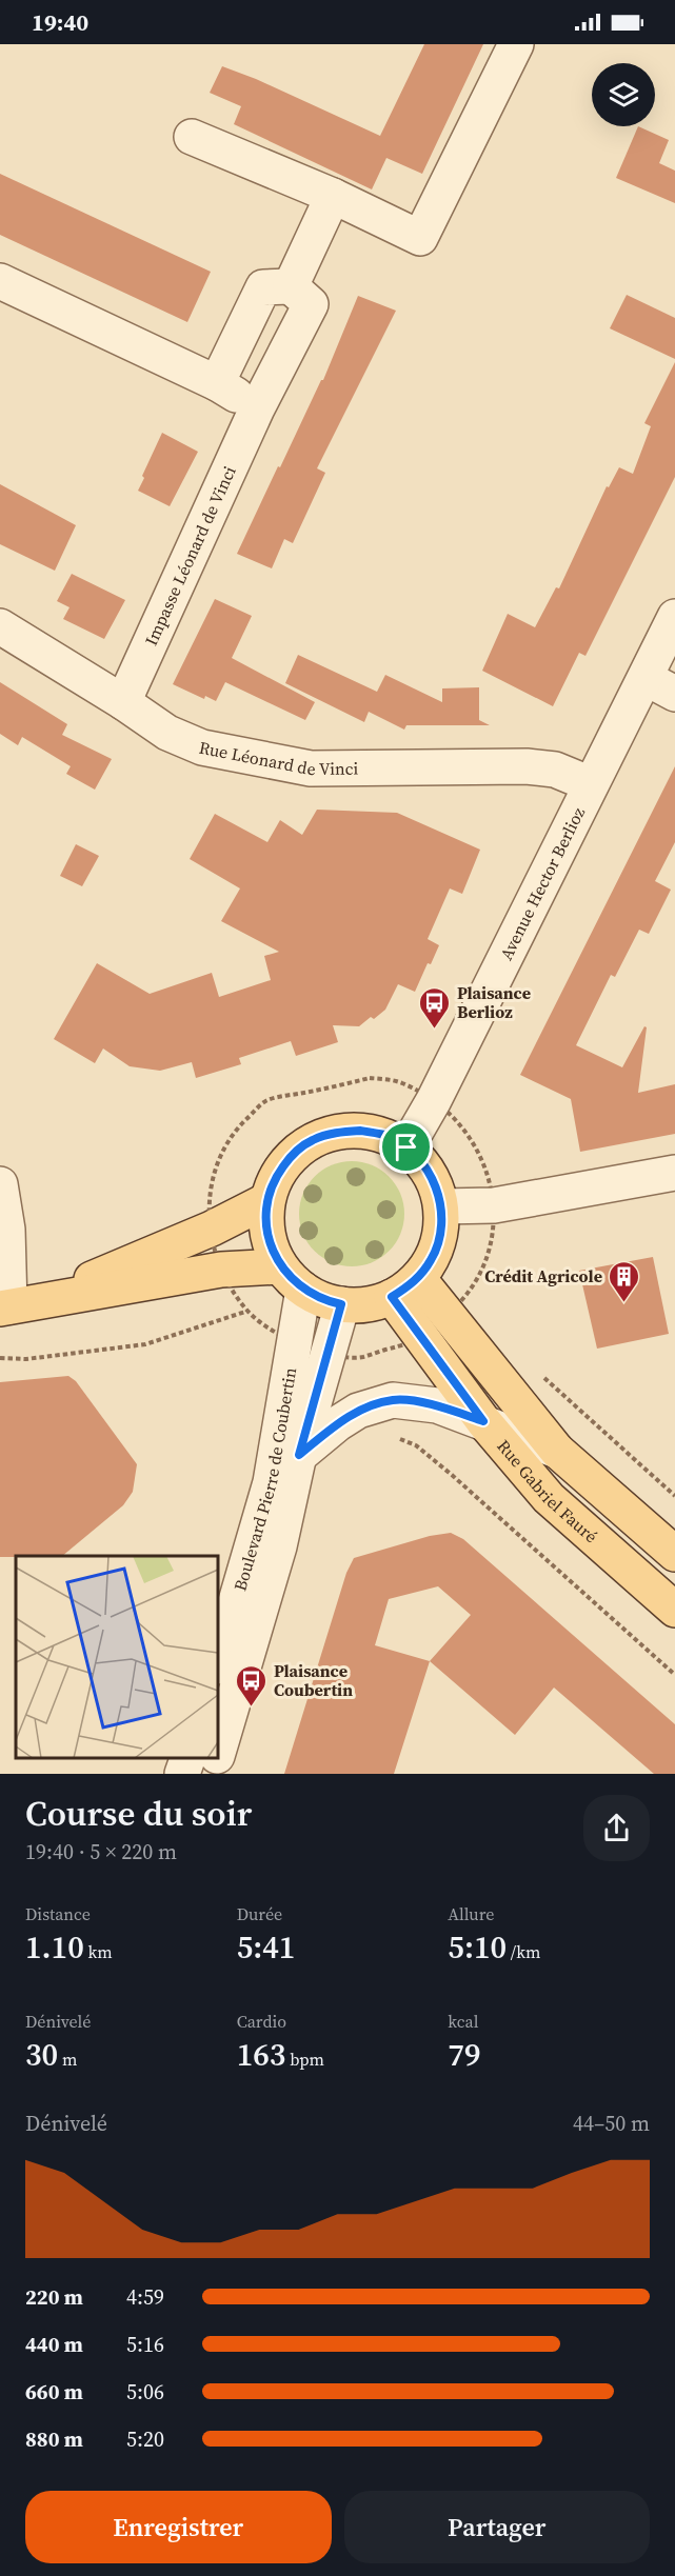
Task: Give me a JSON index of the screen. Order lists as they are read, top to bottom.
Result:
{
  "streets": {
    "main road": ["Rue Gabriel Fauré"],
    "street": [
      "Impasse Léonard de Vinci",
      "Rue Léonard de Vinci",
      "Avenue Hector Berlioz",
      "Boulevard Pierre de Coubertin"
    ]
  },
  "crossings": [
    ["Impasse Léonard de Vinci", "Rue Léonard de Vinci"],
    ["Rue Léonard de Vinci", "Avenue Hector Berlioz"],
    ["Avenue Hector Berlioz", "Boulevard Pierre de Coubertin"],
    ["Avenue Hector Berlioz", "Rue Gabriel Fauré"],
    ["Boulevard Pierre de Coubertin", "Rue Gabriel Fauré"]
  ],
  "places": {
    "bus stop": ["Plaisance Berlioz", "Plaisance Coubertin"],
    "building": ["Crédit Agricole"]
  },
  "page": {
    "status": "19:40",
    "heading": ["Course du soir", "19:40 · 5 × 220 m"],
    "stats": [
      ["Distance", "1.10 km"],
      ["Durée", "5:41"],
      ["Allure", "5:10 /km"],
      ["Dénivelé", "30 m"],
      ["Cardio", "163 bpm"],
      ["kcal", "79"]
    ],
    "chart": ["Dénivelé", "44–50 m"],
    "list": [
      {
        "name": "220 m",
        "note": "4:59"
      },
      {
        "name": "440 m",
        "note": "5:16"
      },
      {
        "name": "660 m",
        "note": "5:06"
      },
      {
        "name": "880 m",
        "note": "5:20"
      }
    ],
    "buttons": ["Enregistrer", "Partager"]
  }
}
